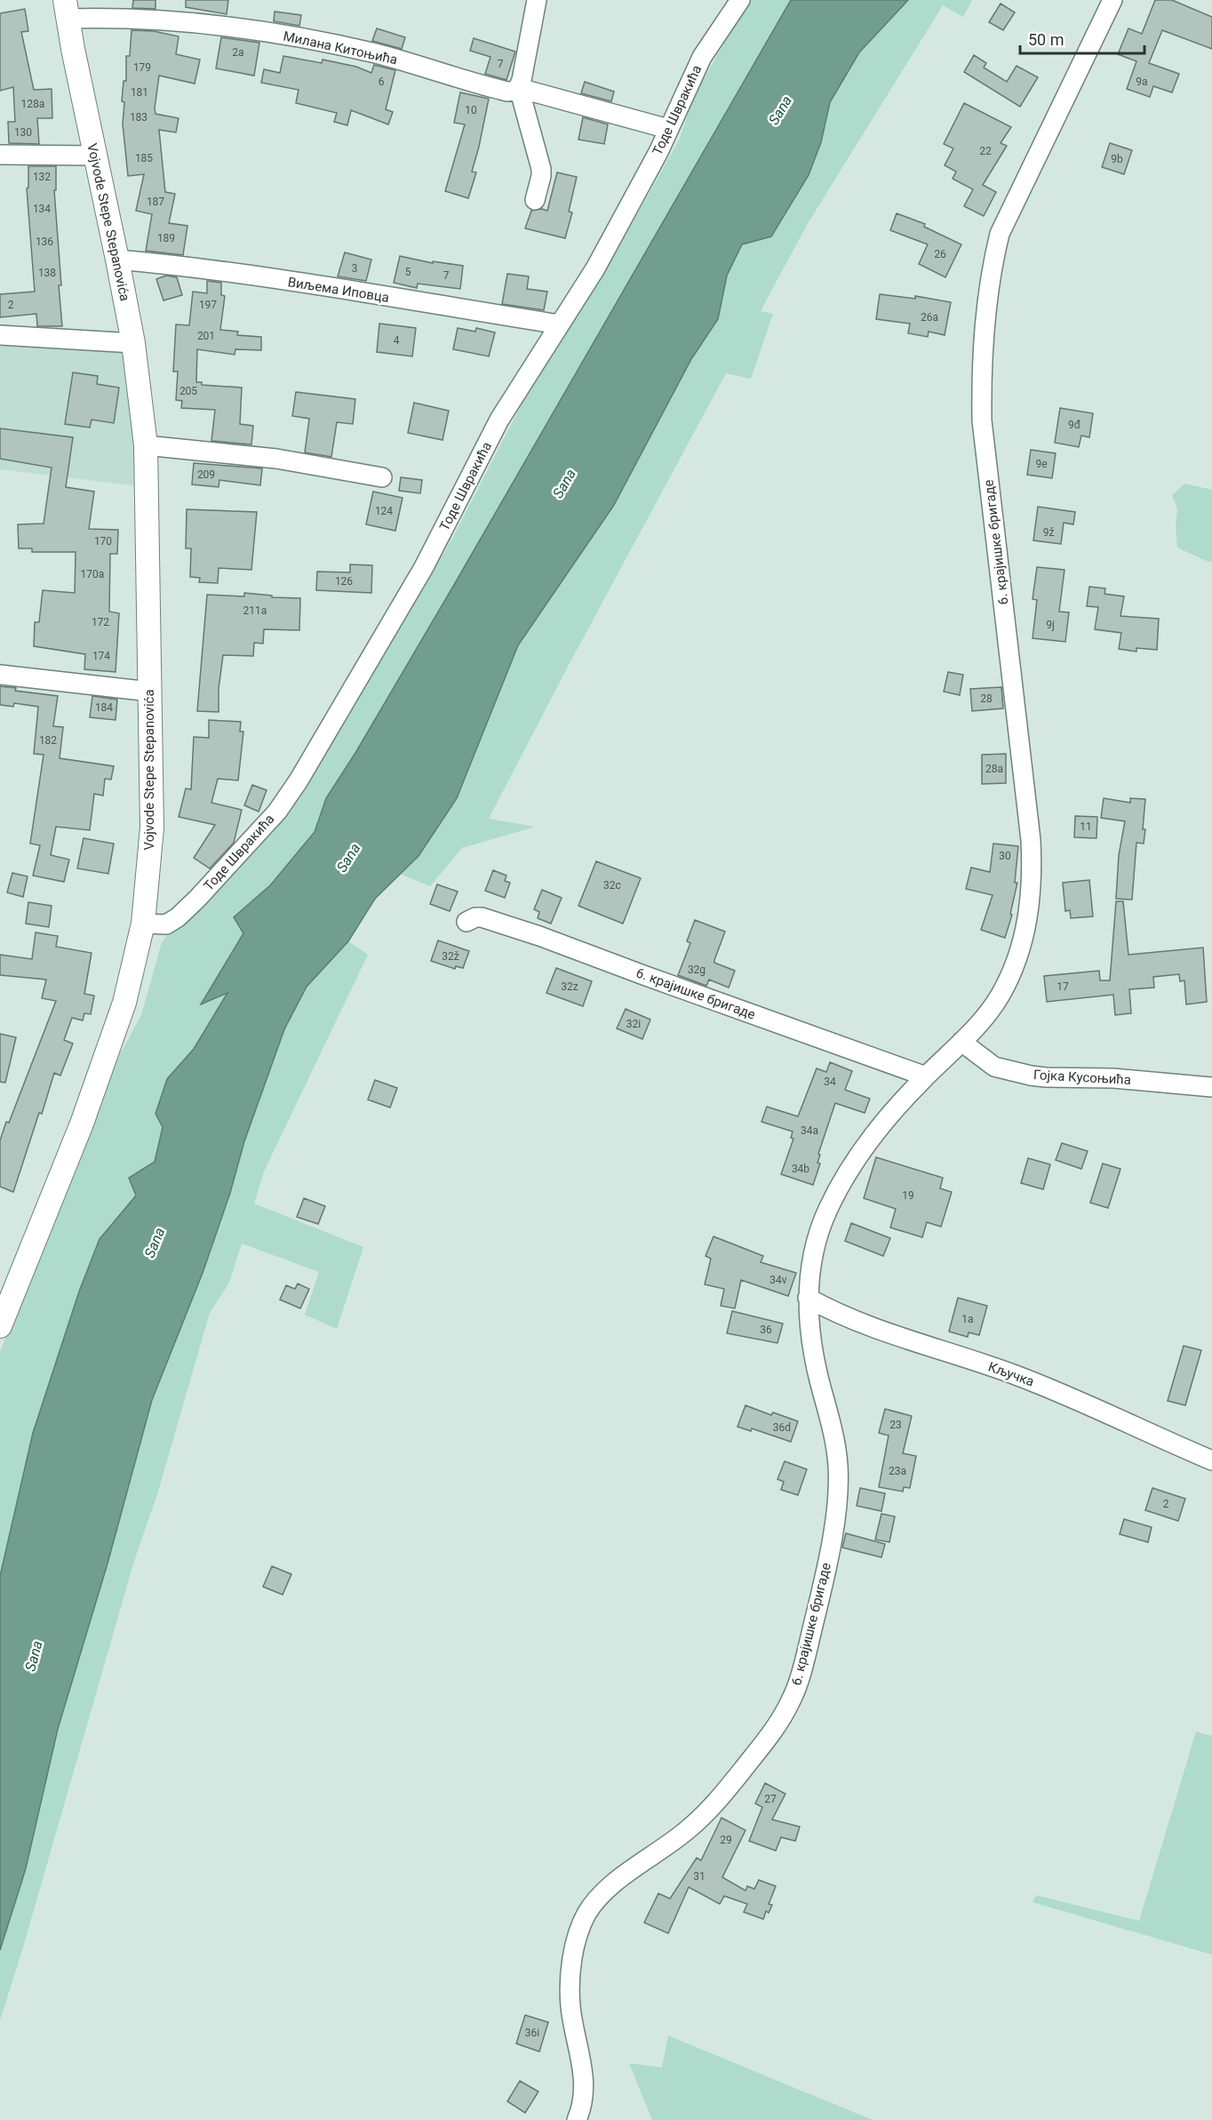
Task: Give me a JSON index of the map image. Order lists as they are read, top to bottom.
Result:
{
  "streets": {
    "main road": ["Vojvode Stepe Stepanovića"],
    "street": [
      "Милана Китоњића",
      "Тоде Швракића",
      "Виљема Иповца",
      "6. крајишке бригаде",
      "Гојка Кусоњића",
      "Кључка"
    ]
  },
  "crossings": [
    ["Милана Китоњића", "Тоде Швракића"],
    ["Милана Китоњића", "Vojvode Stepe Stepanovića"],
    ["Тоде Швракића", "Vojvode Stepe Stepanovića"],
    ["Тоде Швракића", "Виљема Иповца"],
    ["Vojvode Stepe Stepanovića", "Виљема Иповца"],
    ["6. крајишке бригаде", "Гојка Кусоњића"],
    ["6. крајишке бригаде", "Кључка"]
  ],
  "water": ["Sana"],
  "house_numbers": [
    "2a",
    "7",
    "179",
    "6",
    "9a",
    "181",
    "128a",
    "10",
    "183",
    "130",
    "22",
    "185",
    "9b",
    "132",
    "187",
    "134",
    "189",
    "136",
    "26",
    "3",
    "5",
    "138",
    "7",
    "2",
    "197",
    "26a",
    "201",
    "4",
    "205",
    "9đ",
    "9e",
    "209",
    "124",
    "9ž",
    "170",
    "170a",
    "126",
    "211a",
    "172",
    "9j",
    "174",
    "28",
    "184",
    "182",
    "28a",
    "11",
    "30",
    "32c",
    "32ž",
    "32g",
    "32z",
    "17",
    "32i",
    "34",
    "34a",
    "34b",
    "19",
    "34v",
    "1a",
    "36",
    "23",
    "36d",
    "23a",
    "2",
    "27",
    "29",
    "31",
    "36i"
  ],
  "scale_bar": "50 m"
}
